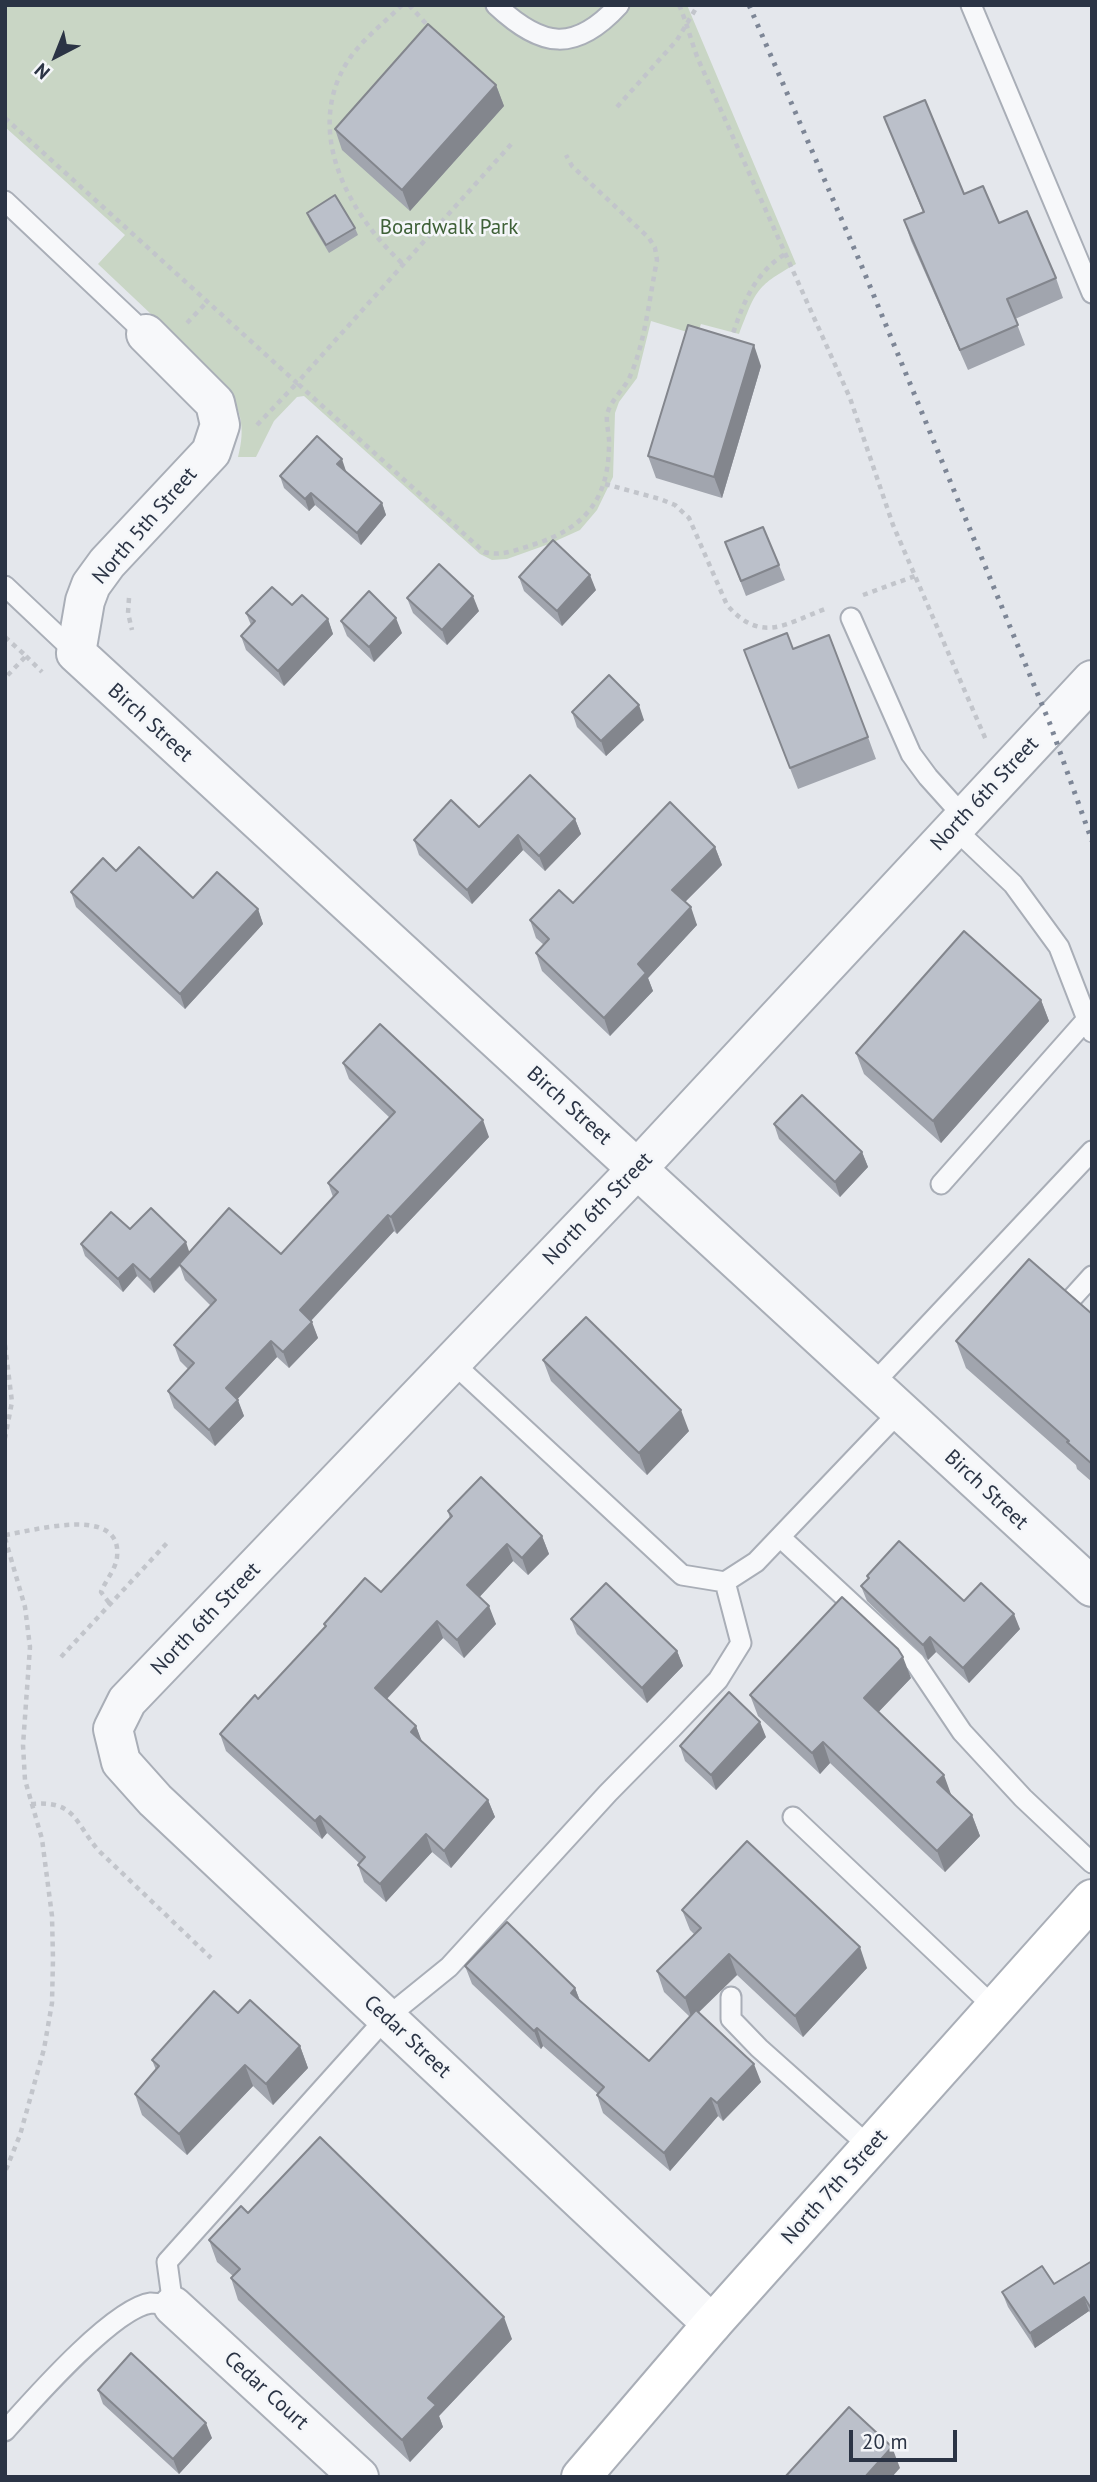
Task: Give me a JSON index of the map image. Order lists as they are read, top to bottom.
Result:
{
  "streets": {
    "main road": ["North 7th Street"],
    "street": [
      "North 5th Street",
      "Birch Street",
      "North 6th Street",
      "Cedar Street",
      "Cedar Court"
    ]
  },
  "crossings": [
    ["North 5th Street", "Birch Street"],
    ["Birch Street", "North 6th Street"],
    ["North 6th Street", "Cedar Street"],
    ["Cedar Street", "North 7th Street"]
  ],
  "parks": ["Boardwalk Park"],
  "scale_bar": "20 m",
  "north": "bottom left"
}
